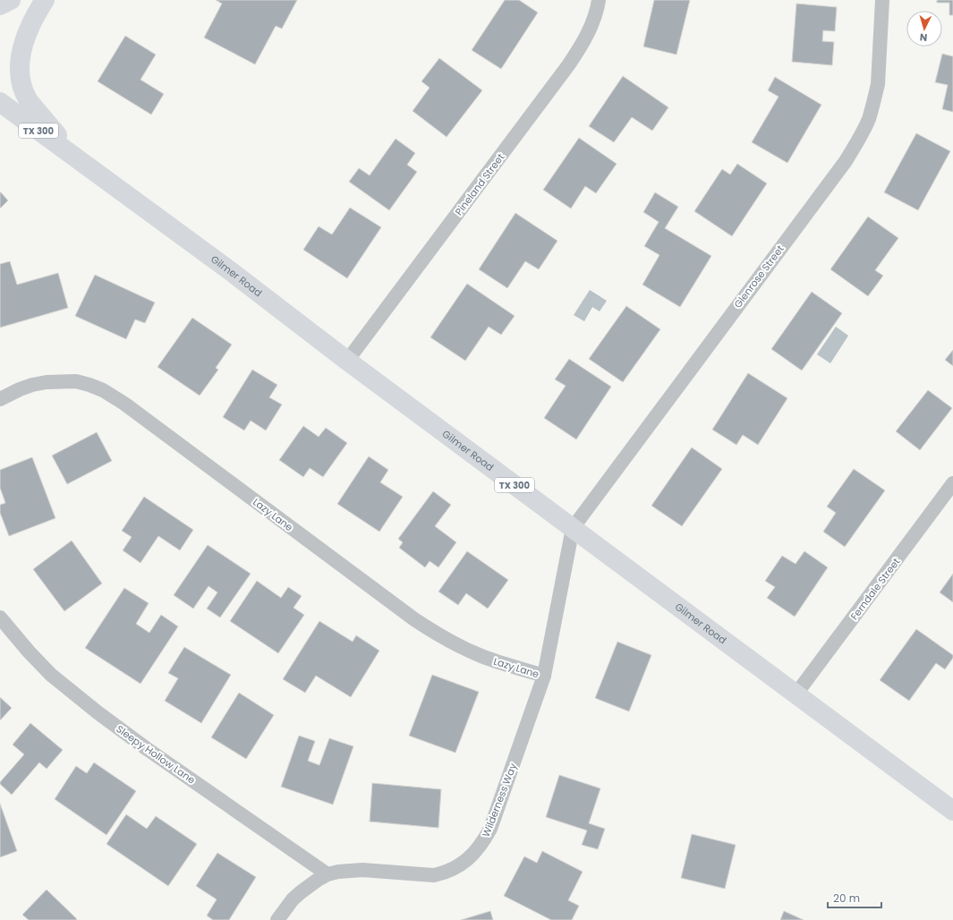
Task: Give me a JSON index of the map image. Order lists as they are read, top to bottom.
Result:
{
  "streets": {
    "main road": ["TX 300", "Gilmer Road"],
    "street": [
      "Pineland Street",
      "Glenrose Street",
      "Lazy Lane",
      "Ferndale Street",
      "Sleepy Hollow Lane",
      "Wilderness Way"
    ]
  },
  "crossings": [
    ["Pineland Street", "Gilmer Road"],
    ["Gilmer Road", "Glenrose Street"],
    ["Gilmer Road", "Ferndale Street"],
    ["Gilmer Road", "Wilderness Way"],
    ["Glenrose Street", "Wilderness Way"],
    ["Lazy Lane", "Wilderness Way"],
    ["Sleepy Hollow Lane", "Wilderness Way"]
  ],
  "scale_bar": "20 m",
  "north": "bottom"
}
